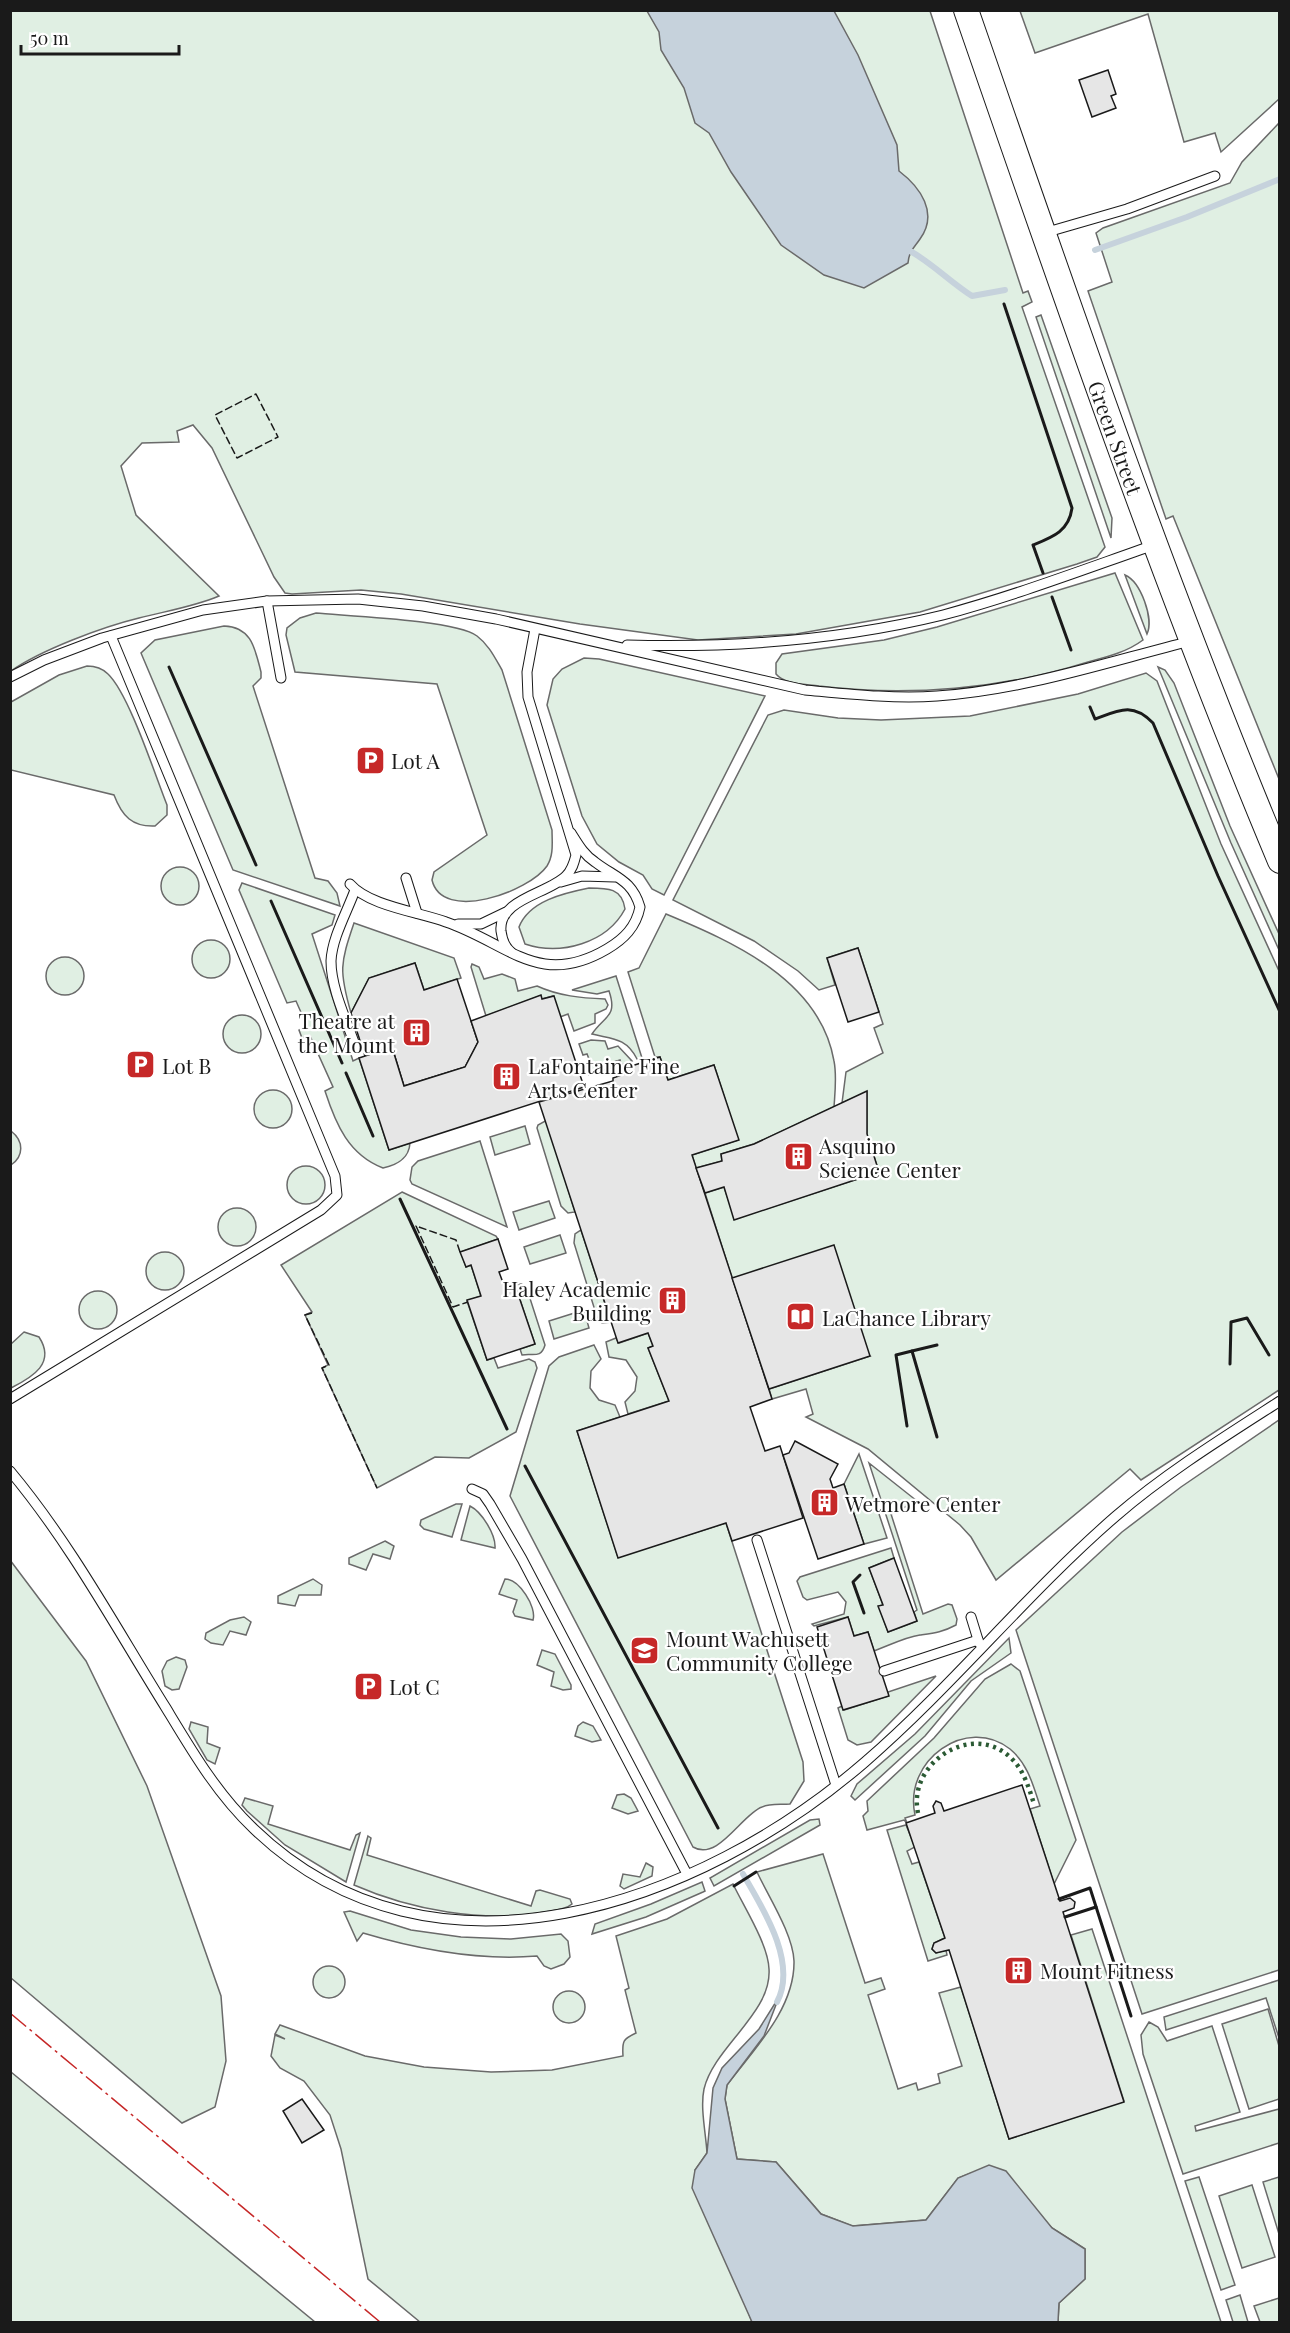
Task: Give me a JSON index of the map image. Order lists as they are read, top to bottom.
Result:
{
  "streets": {
    "street": ["Green Street"]
  },
  "places": {
    "parking": ["Lot A", "Lot B", "Lot C"],
    "building": [
      "Theatre at the Mount",
      "LaFontaine Fine Arts Center",
      "Asquino Science Center",
      "Haley Academic Building",
      "Wetmore Center",
      "Mount Fitness"
    ],
    "library": ["LaChance Library"],
    "school or university": ["Mount Wachusett Community College"]
  },
  "scale_bar": "50 m"
}
